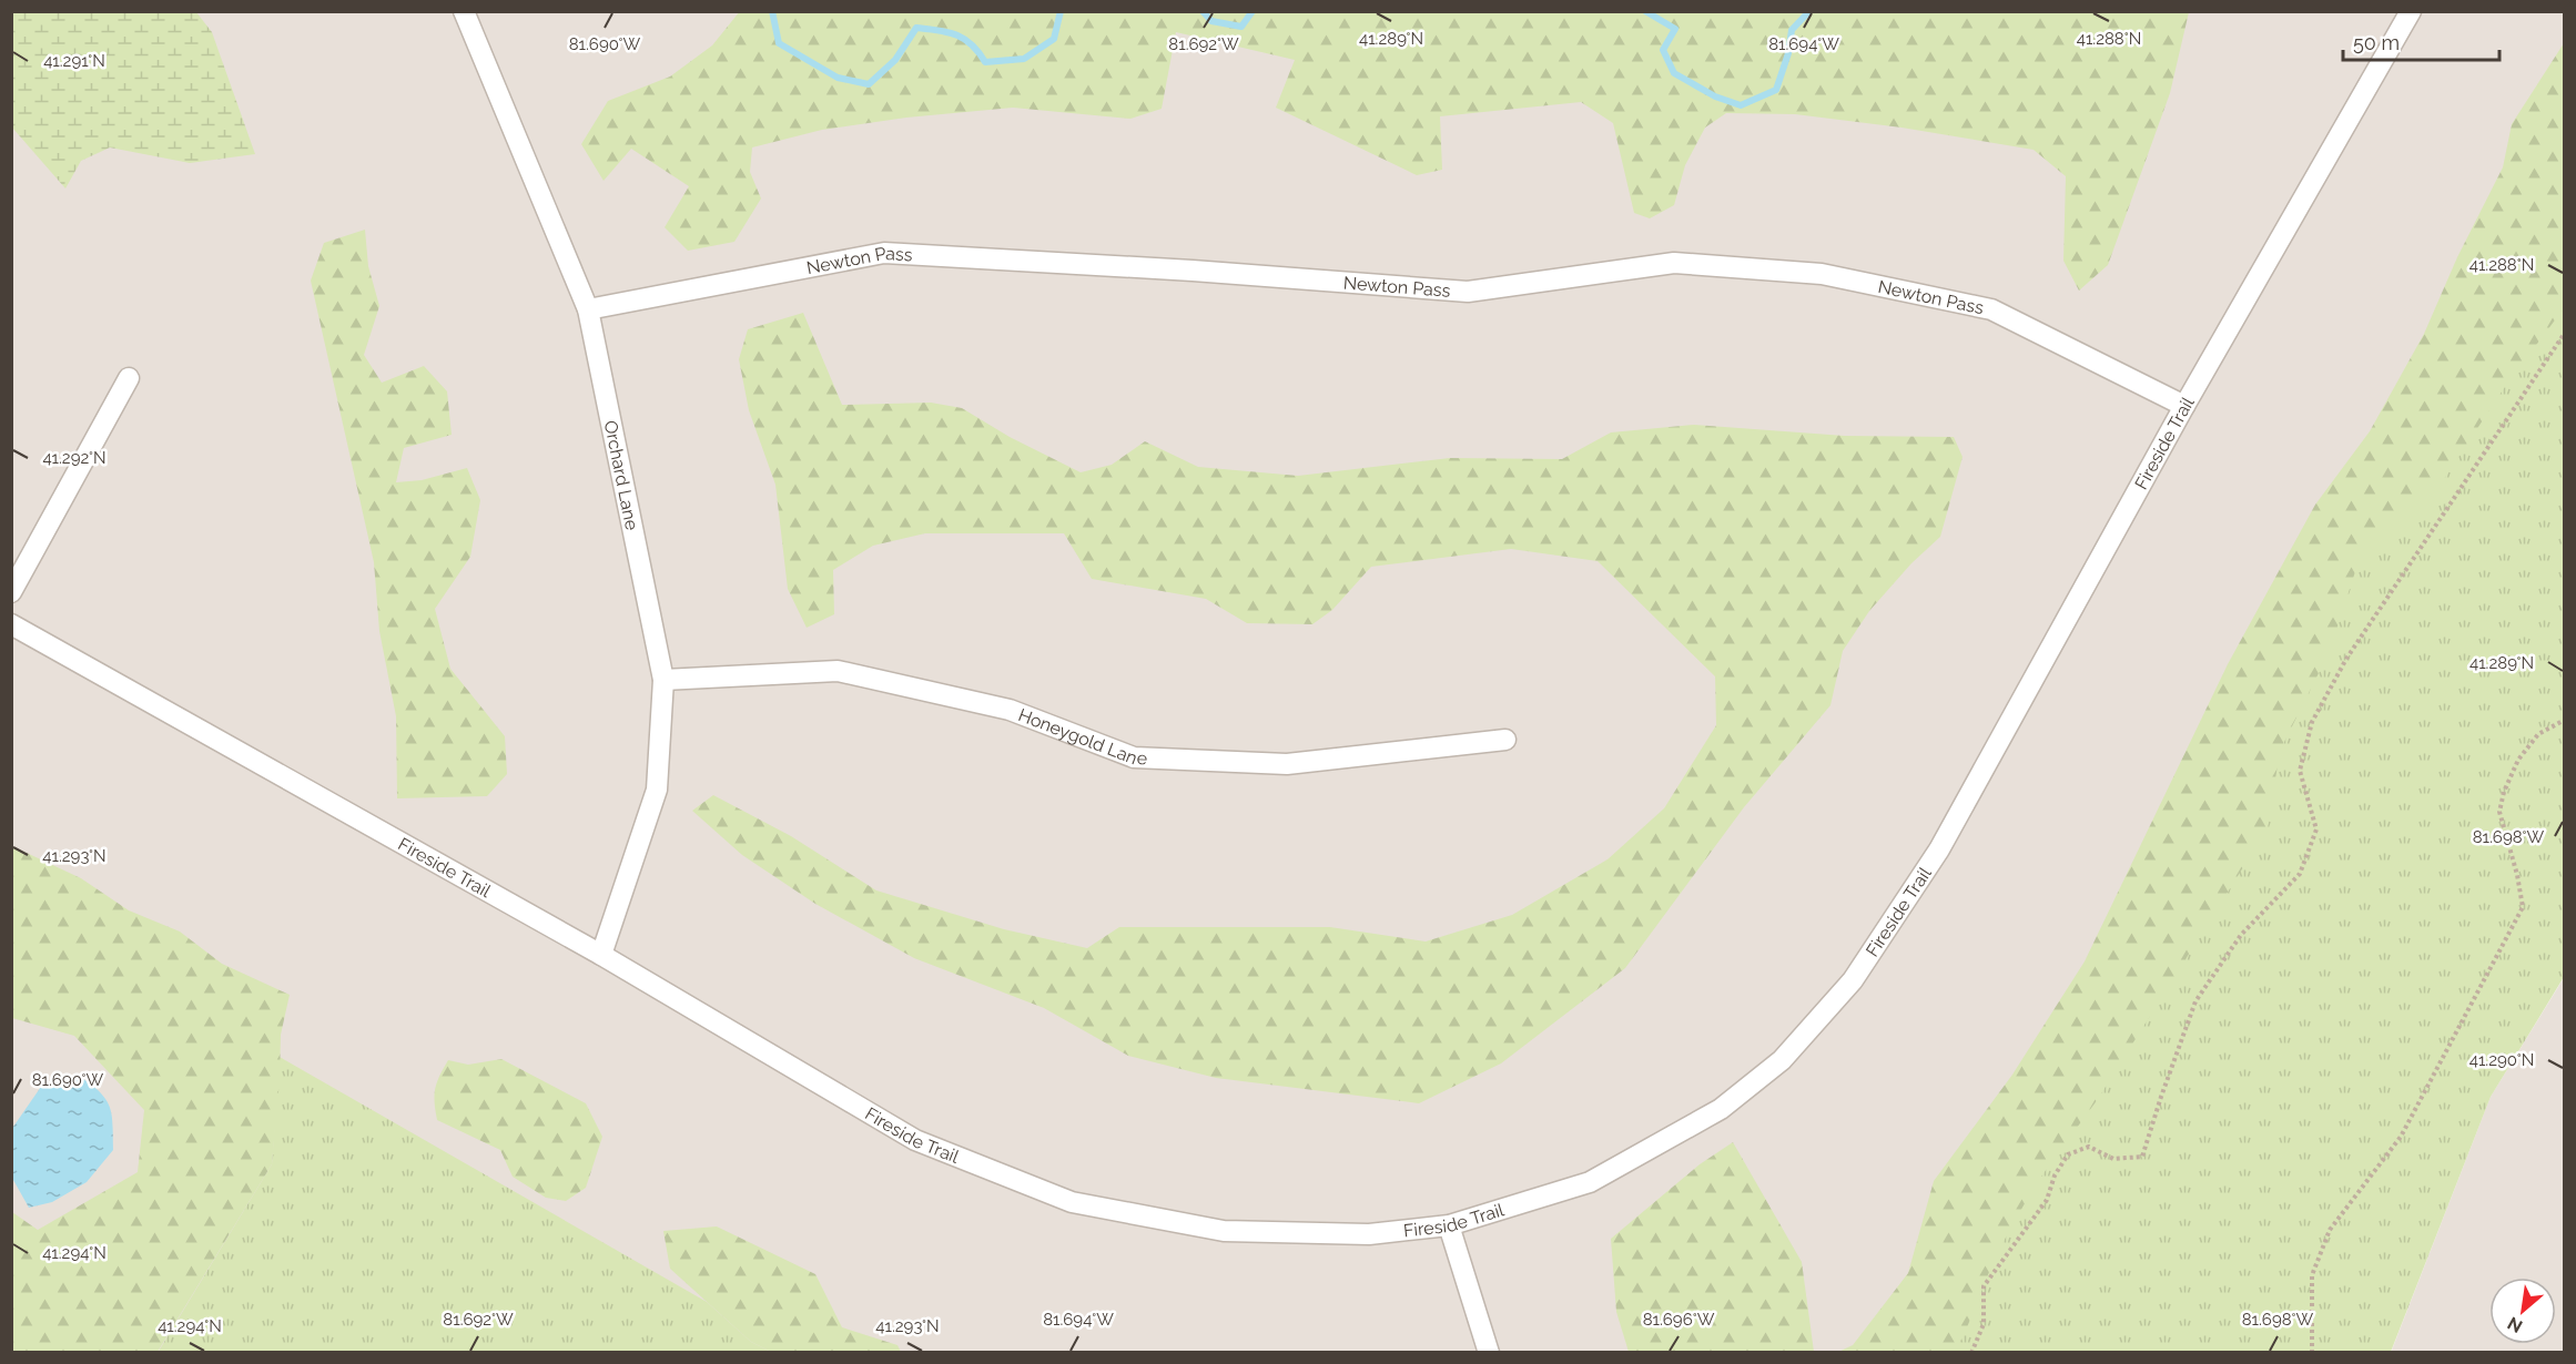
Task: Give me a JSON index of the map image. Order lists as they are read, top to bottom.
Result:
{
  "streets": {
    "street": [
      "Newton Pass",
      "Fireside Trail",
      "Orchard Lane",
      "Honeygold Lane"
    ]
  },
  "crossings": [
    ["Newton Pass", "Fireside Trail"],
    ["Newton Pass", "Orchard Lane"],
    ["Fireside Trail", "Orchard Lane"],
    ["Orchard Lane", "Honeygold Lane"]
  ],
  "scale_bar": "50 m",
  "north": "bottom left",
  "coordinates": [
    "41.289°N",
    "41.288°N",
    "81.690°W",
    "81.692°W",
    "81.694°W",
    "41.291°N",
    "41.292°N",
    "81.698°W",
    "41.293°N",
    "41.290°N",
    "41.294°N",
    "81.696°W"
  ]
}
